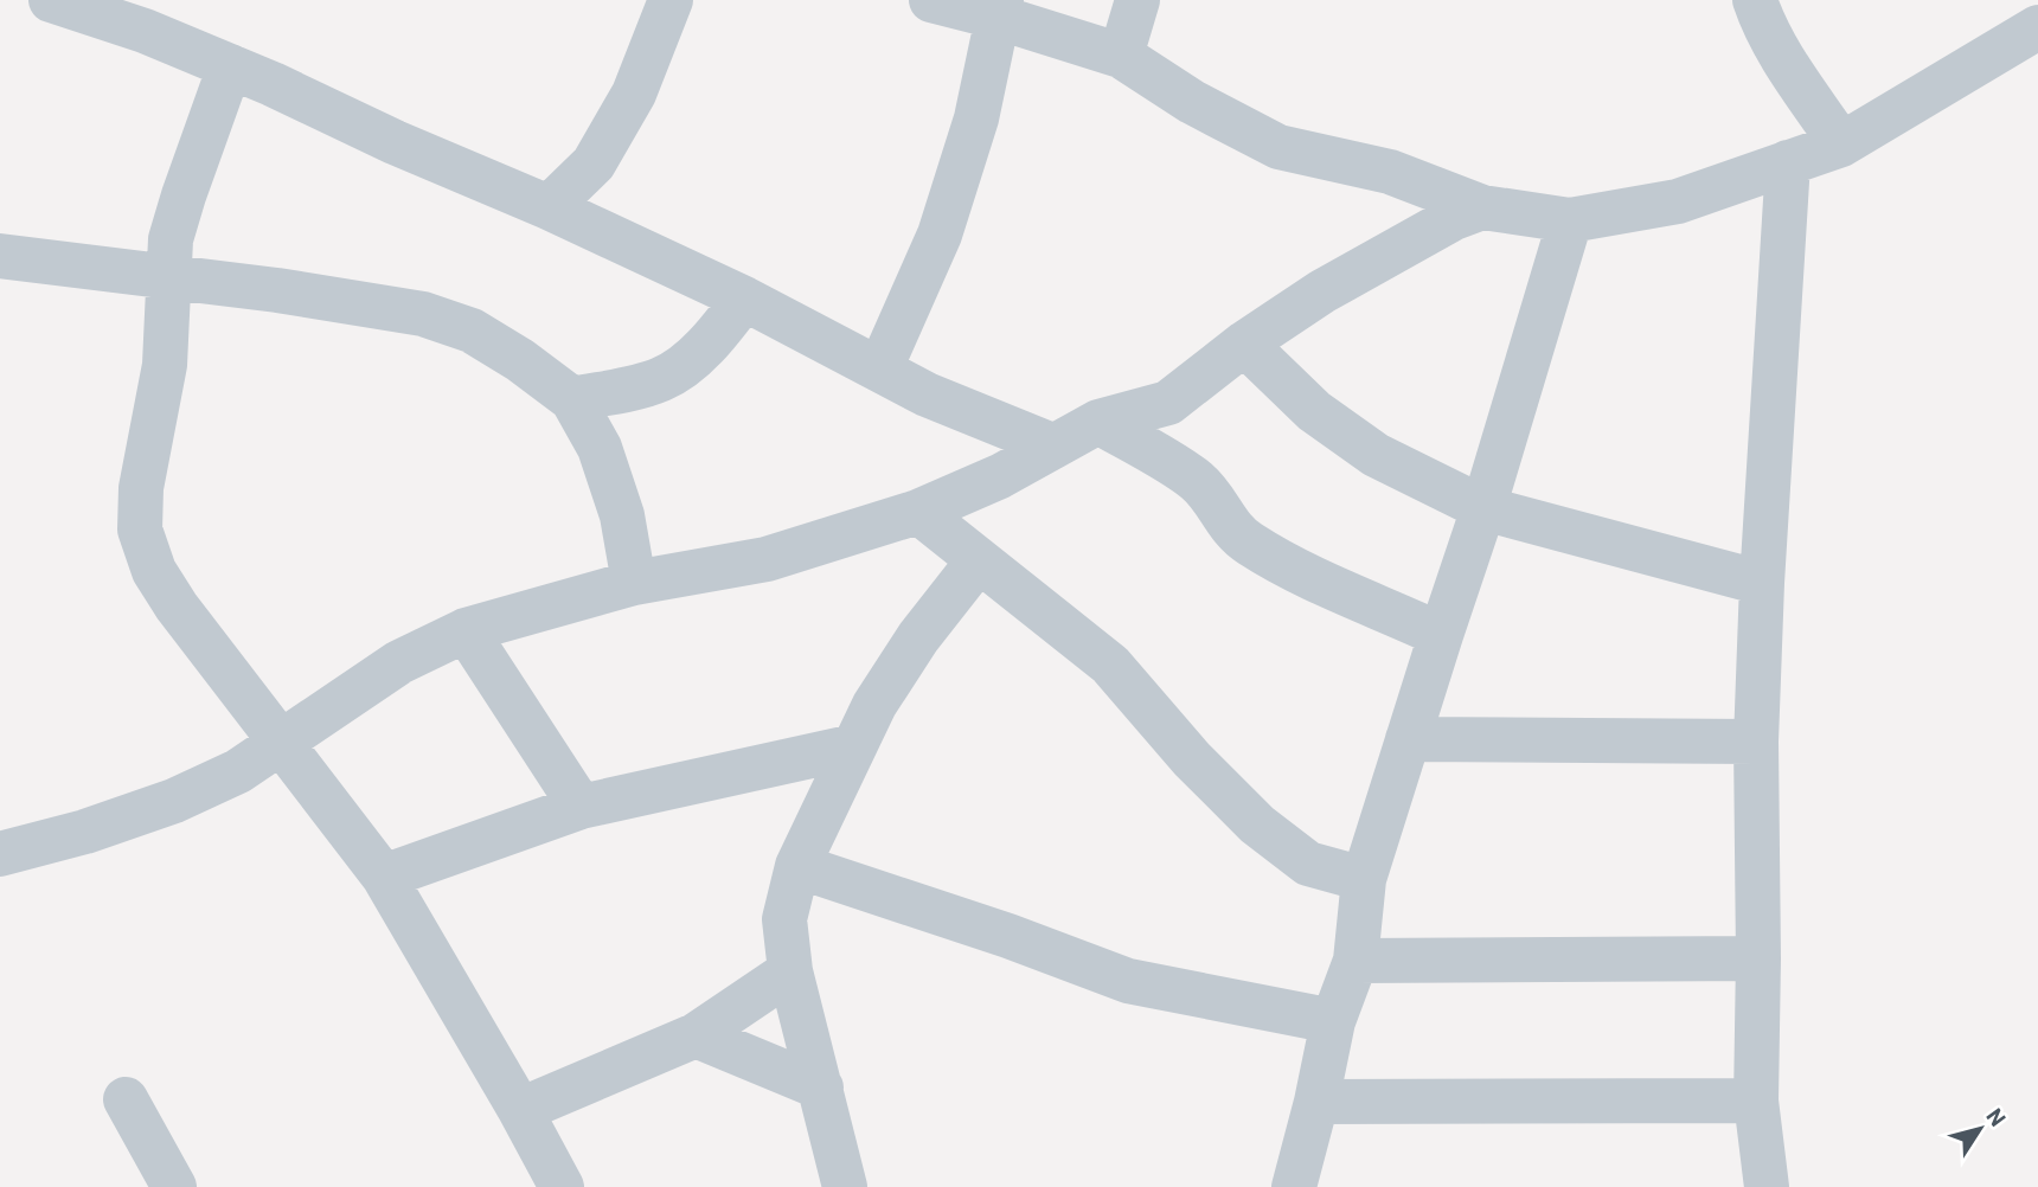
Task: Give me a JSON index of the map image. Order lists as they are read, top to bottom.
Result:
{
  "north": "top right"
}
